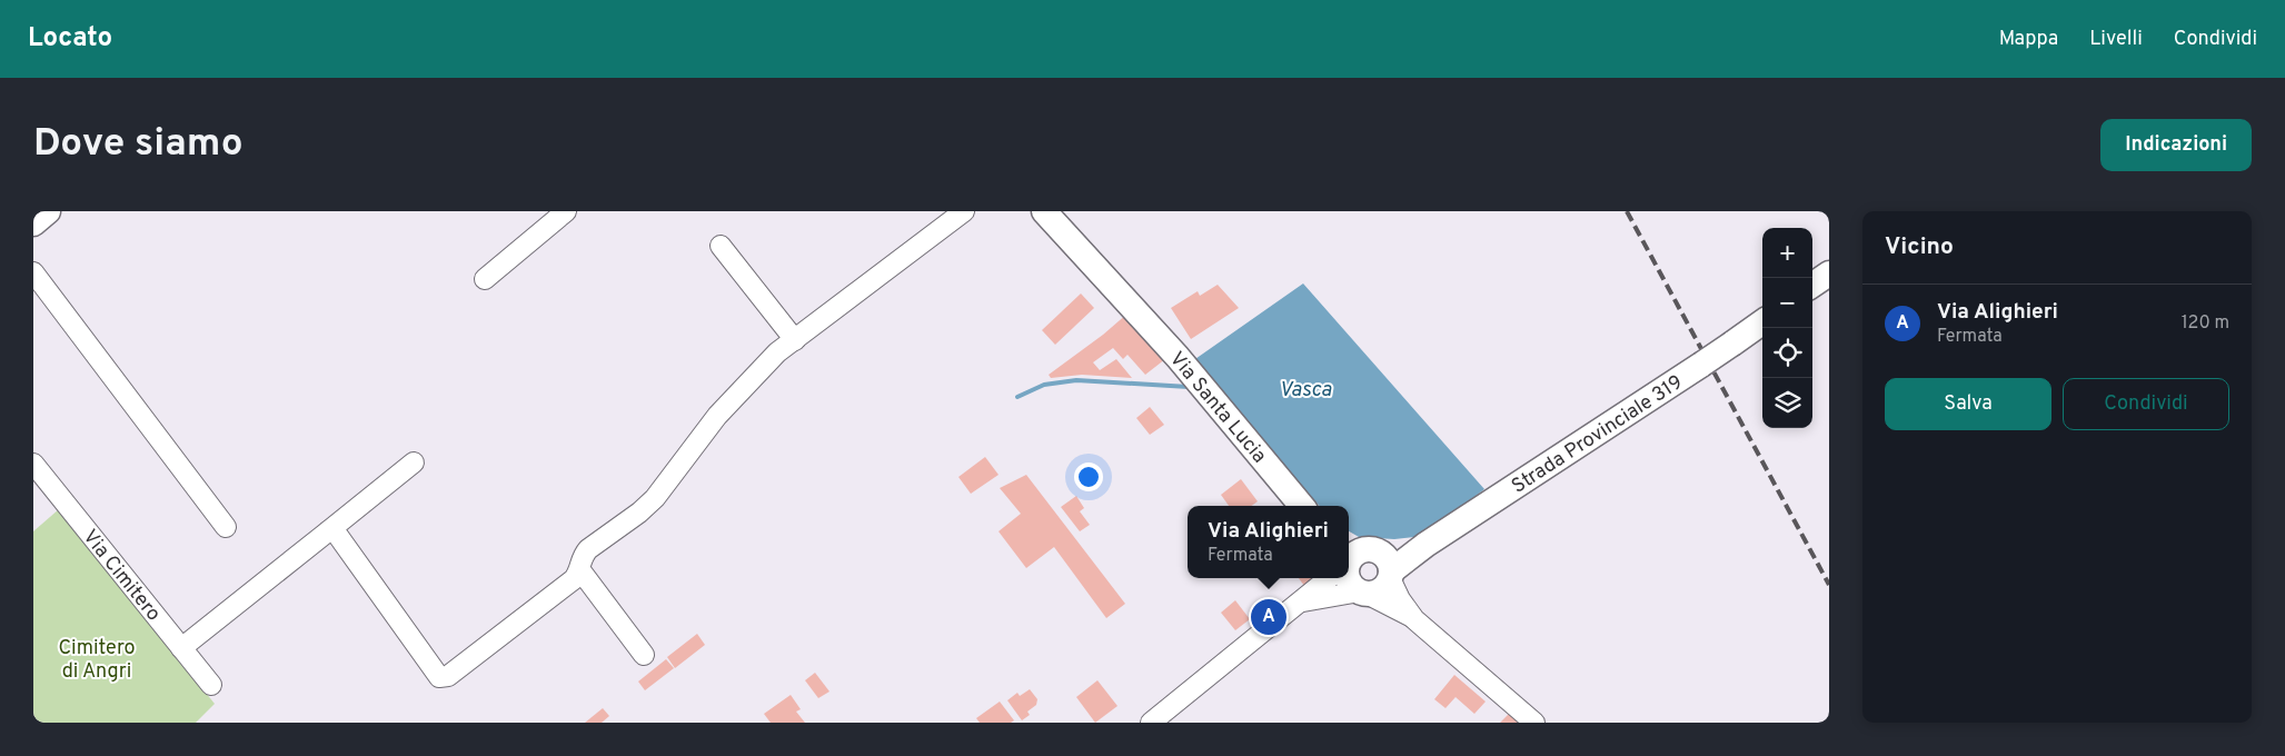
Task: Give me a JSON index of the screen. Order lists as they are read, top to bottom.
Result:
{
  "streets": {
    "main road": ["Via Santa Lucia", "Strada Provinciale 319"],
    "street": ["Via Cimitero"]
  },
  "water": ["Vasca"],
  "parks": ["Cimitero di Angri"],
  "page": {
    "header": "Locato",
    "nav": ["Mappa", "Livelli", "Condividi"],
    "buttons": [
      "Indicazioni",
      ["Salva", "Condividi"]
    ],
    "title": "Dove siamo",
    "heading": "Vicino",
    "map_buttons": ["+", "−"],
    "list": [
      {
        "mark": "A",
        "name": "Via Alighieri",
        "note": "Fermata",
        "value": "120 m"
      }
    ],
    "popup": ["Via Alighieri", "Fermata"],
    "pins": "A"
  }
}
